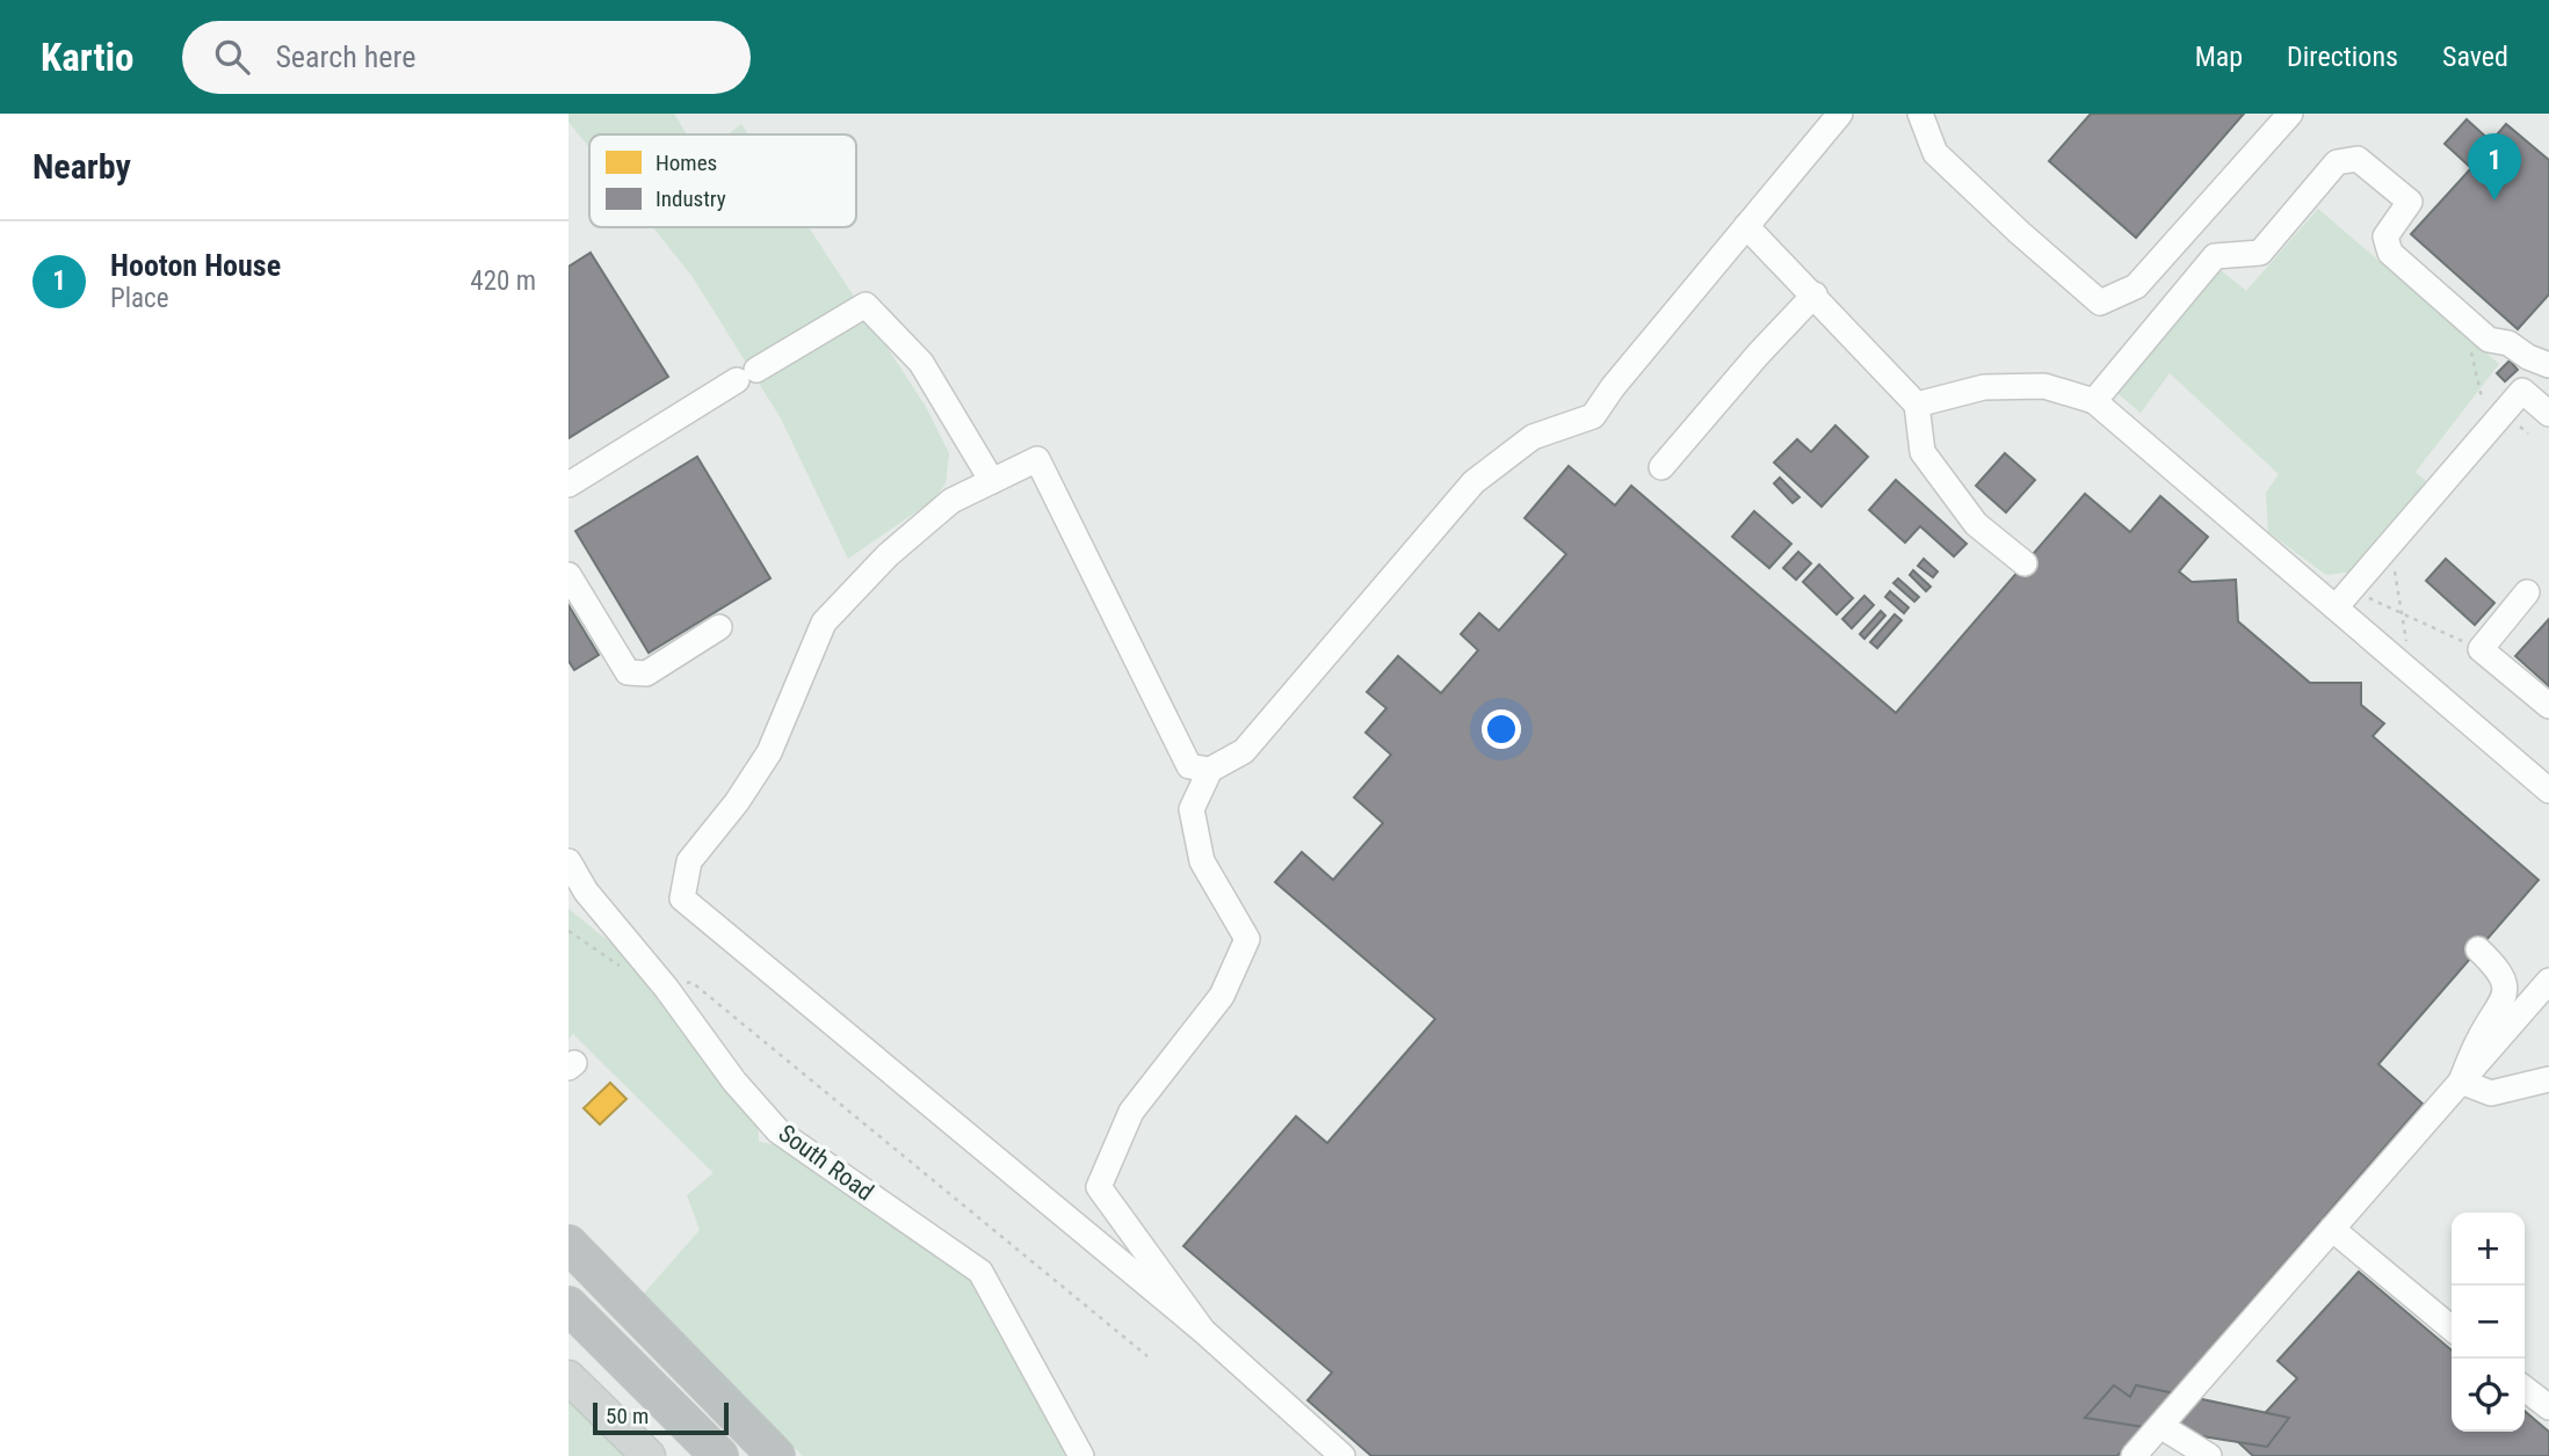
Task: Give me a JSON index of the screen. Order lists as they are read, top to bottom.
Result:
{
  "streets": {
    "street": ["South Road"]
  },
  "legend": ["Homes", "Industry"],
  "scale_bar": "50 m",
  "page": {
    "header": "Kartio",
    "search": "Search here",
    "nav": ["Map", "Directions", "Saved"],
    "heading": "Nearby",
    "pins": "1",
    "list": [
      {
        "mark": "1",
        "name": "Hooton House",
        "note": "Place",
        "value": "420 m"
      }
    ],
    "map_buttons": ["+", "−"],
    "scale": "50 m"
  }
}
